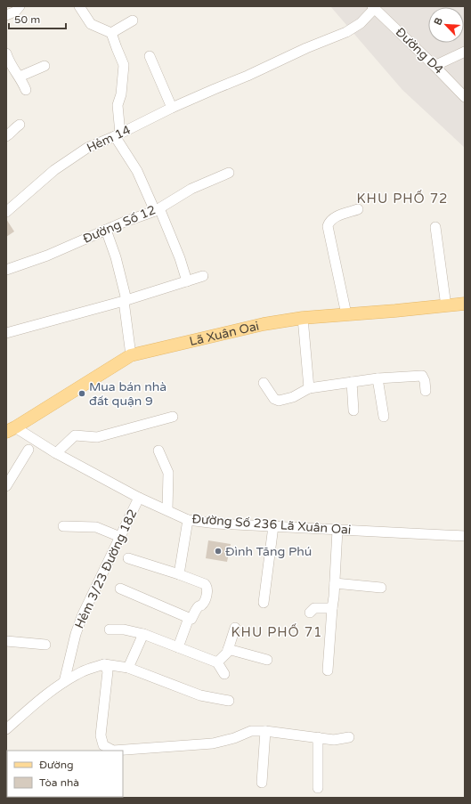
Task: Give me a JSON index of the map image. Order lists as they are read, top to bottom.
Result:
{
  "streets": {
    "main road": ["Lã Xuân Oai"],
    "street": [
      "Đường D4",
      "Hẻm 14",
      "Đường Số 12",
      "Đường Số 236 Lã Xuân Oai",
      "Hẻm 3/23 Đường 182"
    ]
  },
  "crossings": [
    ["Đường D4", "Hẻm 14"],
    ["Lã Xuân Oai", "Đường Số 236 Lã Xuân Oai"],
    ["Đường Số 236 Lã Xuân Oai", "Hẻm 3/23 Đường 182"]
  ],
  "districts": ["KHU PHỐ 72", "KHU PHỐ 71"],
  "places": ["Mua bán nhà đất quận 9", "Đình Tăng Phú"],
  "legend": ["Đường", "Tòa nhà"],
  "scale_bar": "50 m",
  "north": "top left"
}
